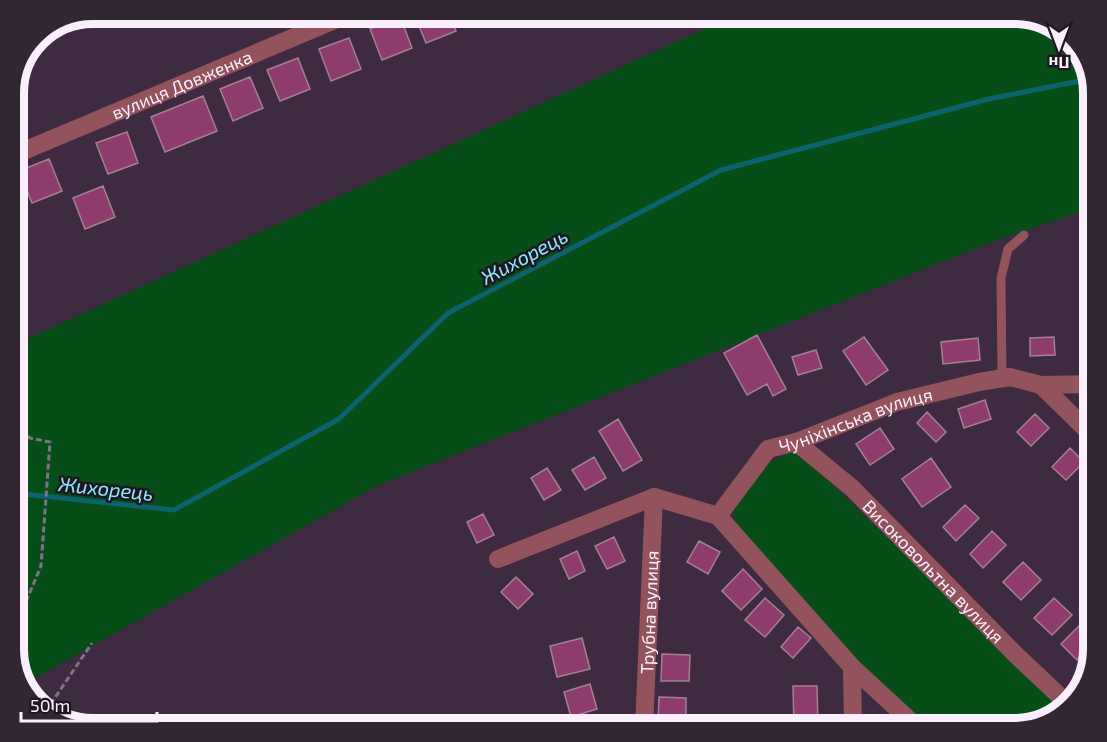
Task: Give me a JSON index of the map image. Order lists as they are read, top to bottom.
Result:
{
  "streets": {
    "street": [
      "вулиця Довженка",
      "Чуніхінська вулиця",
      "Високовольтна вулиця",
      "Трубна вулиця"
    ]
  },
  "crossings": [
    ["Чуніхінська вулиця", "Високовольтна вулиця"]
  ],
  "water": ["Жихорець"],
  "scale_bar": "50 m",
  "north": "bottom"
}
